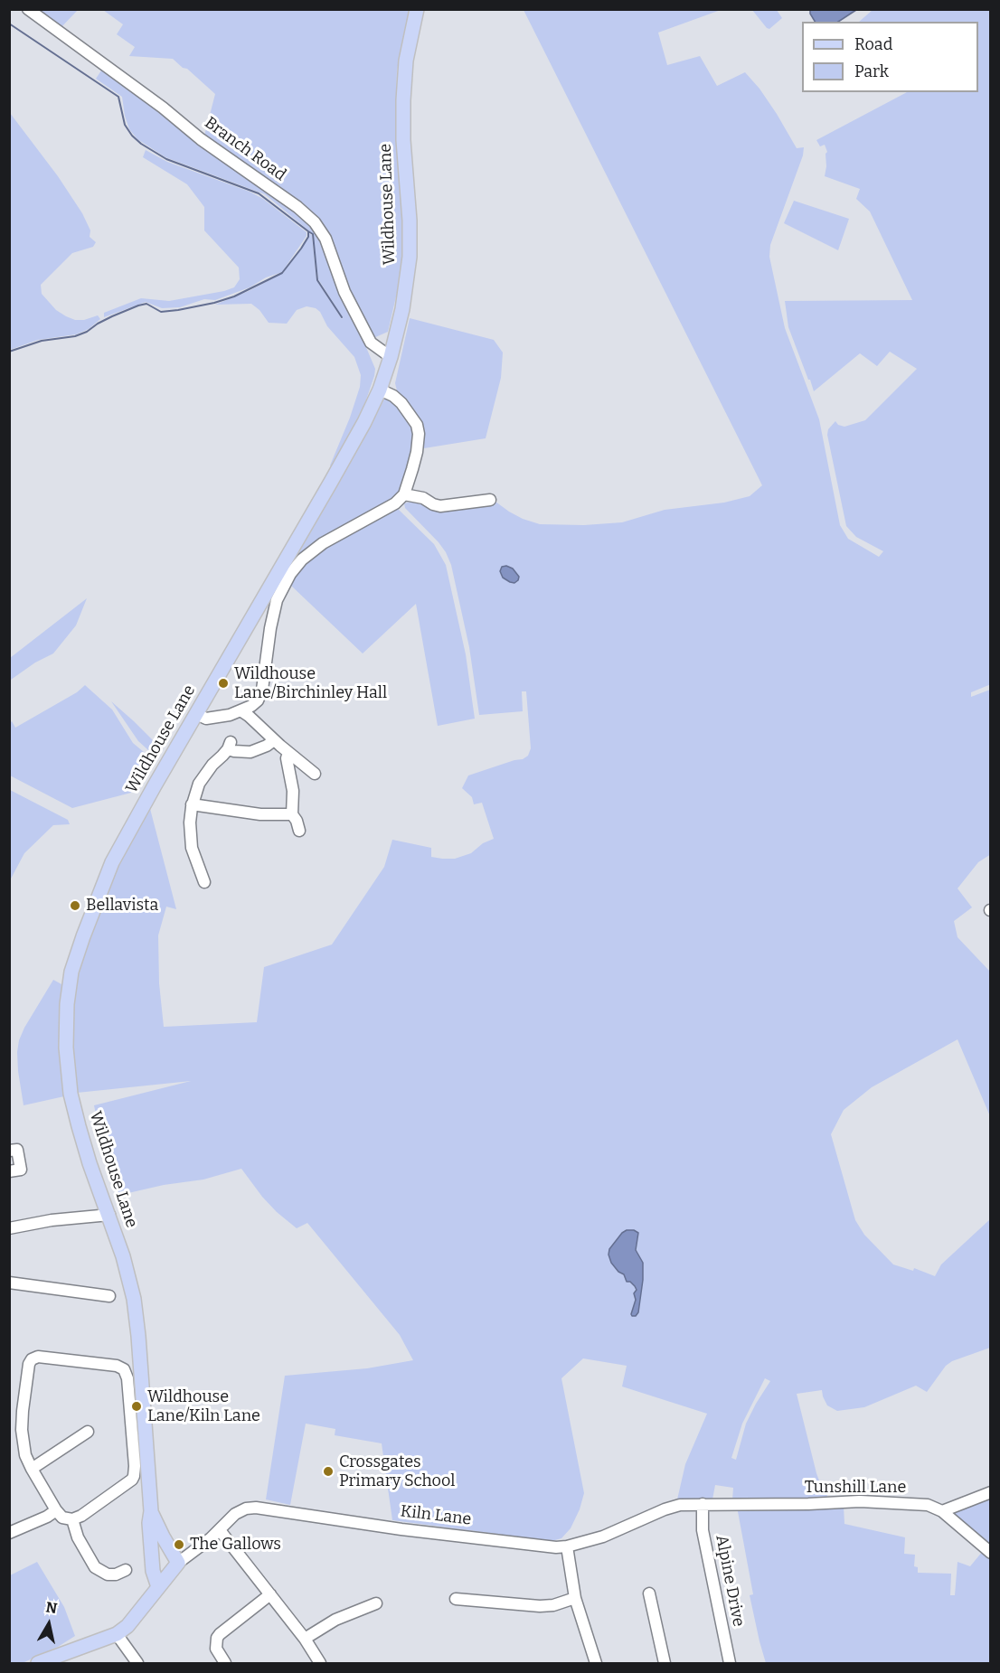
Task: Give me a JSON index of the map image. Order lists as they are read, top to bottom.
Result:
{
  "streets": {
    "main road": ["Wildhouse Lane"],
    "street": [
      "Branch Road",
      "Tunshill Lane",
      "Kiln Lane",
      "Alpine Drive"
    ]
  },
  "crossings": [
    ["Branch Road", "Wildhouse Lane"],
    ["Wildhouse Lane", "Kiln Lane"],
    ["Tunshill Lane", "Kiln Lane"],
    ["Tunshill Lane", "Alpine Drive"],
    ["Kiln Lane", "Alpine Drive"]
  ],
  "places": [
    "Wildhouse Lane/Birchinley Hall",
    "Bellavista",
    "Wildhouse Lane/Kiln Lane",
    "Crossgates Primary School",
    "The Gallows"
  ],
  "legend": ["Road", "Park"],
  "north": "top"
}
